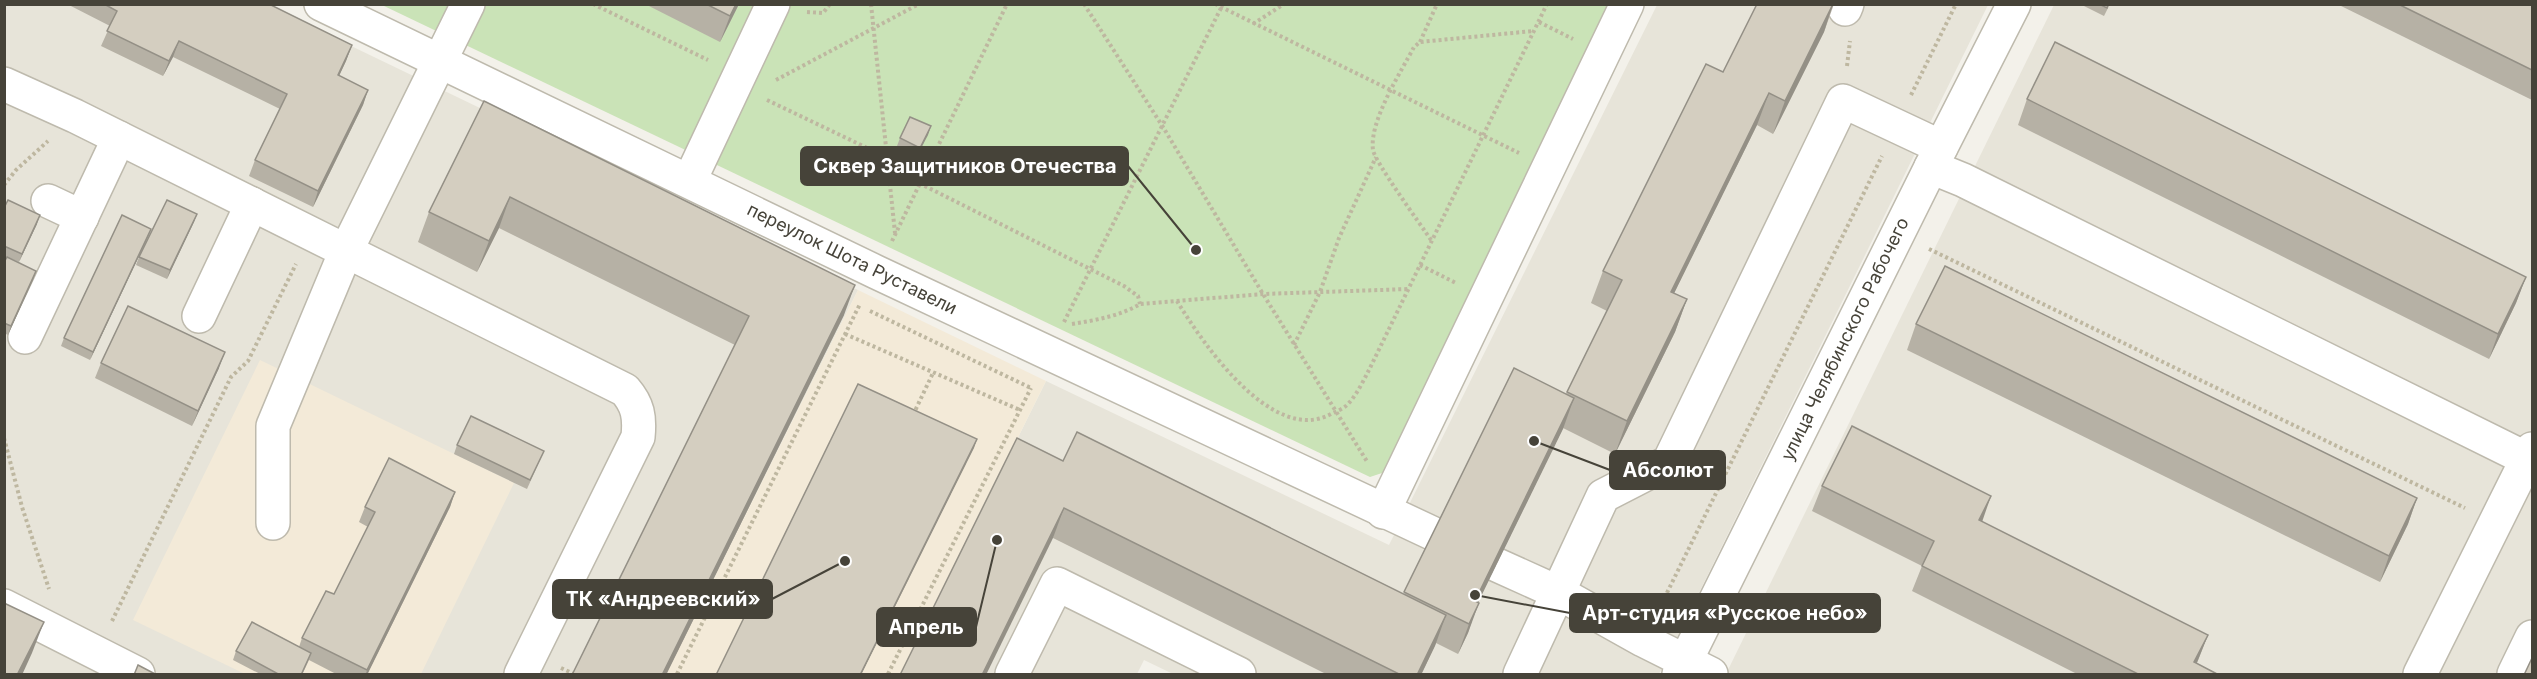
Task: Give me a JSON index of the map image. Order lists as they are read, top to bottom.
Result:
{
  "streets": {
    "street": ["переулок Шота Руставели", "улица Челябинского Рабочего"]
  },
  "places": [
    "Сквер Защитников Отечества",
    "Абсолют",
    "Апрель",
    "ТК «Андреевский»",
    "Арт-студия «Русское небо»"
  ]
}
